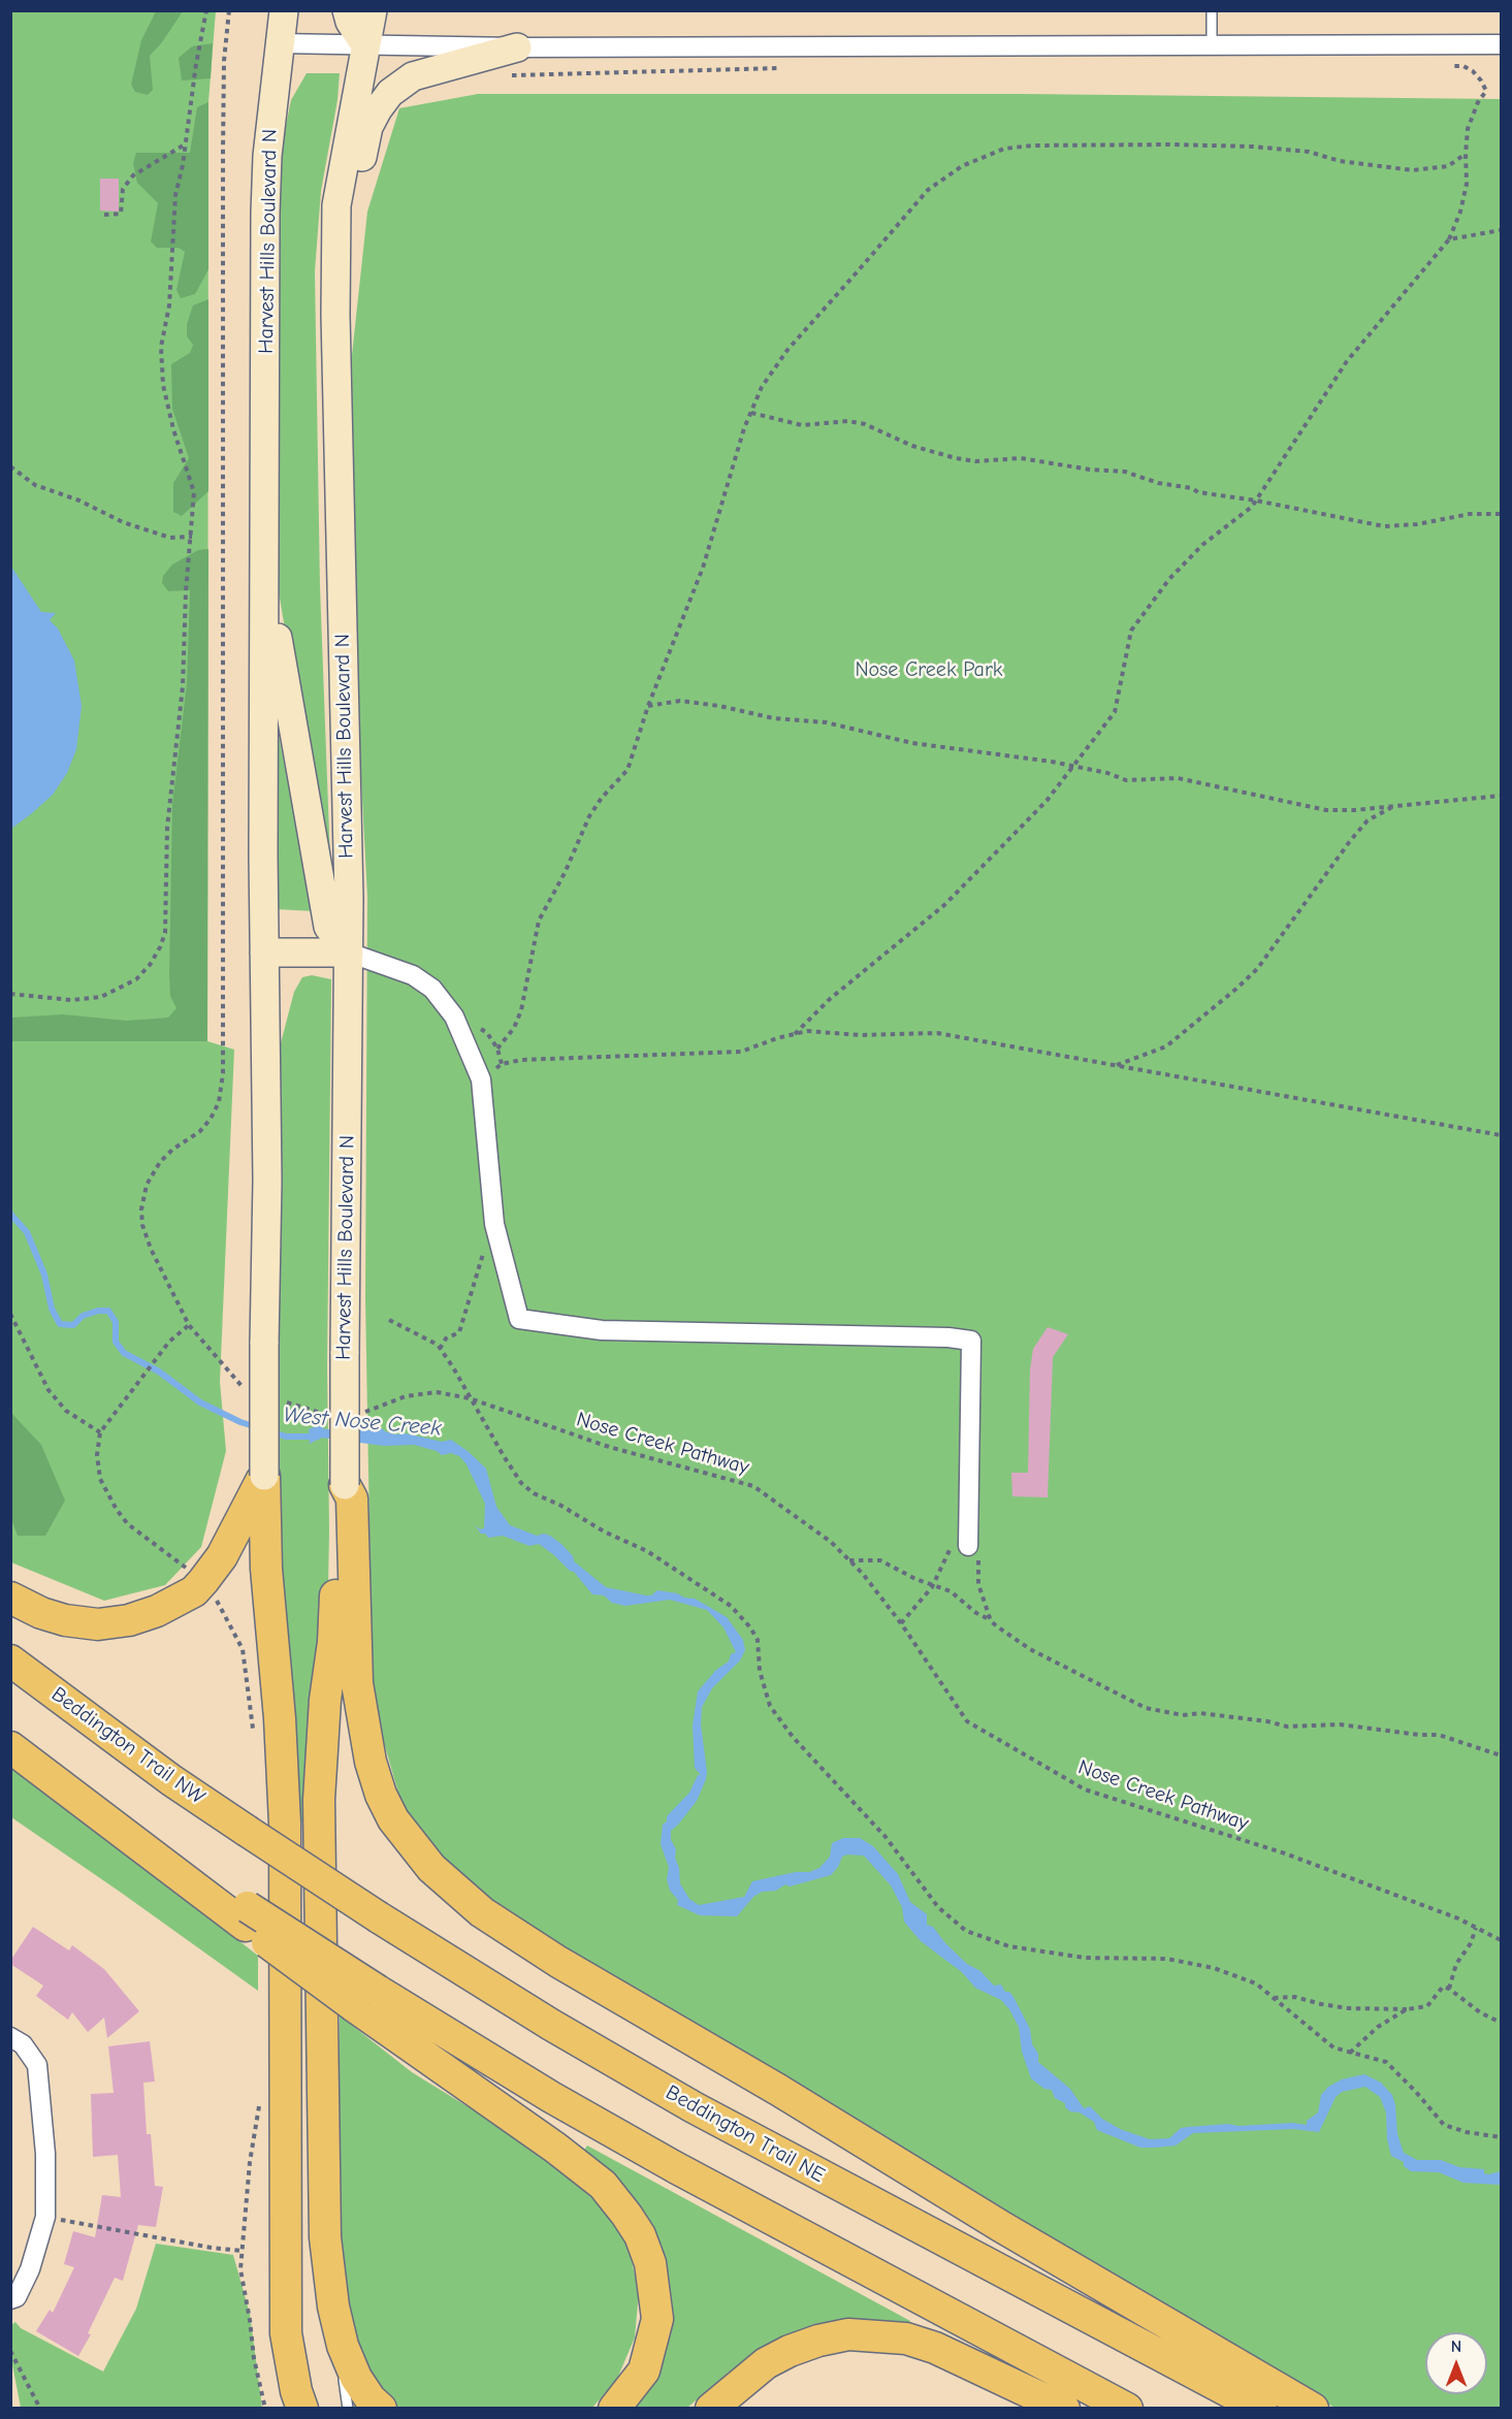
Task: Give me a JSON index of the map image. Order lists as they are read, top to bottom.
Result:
{
  "streets": {
    "main road": ["Harvest Hills Boulevard N", "Beddington Trail NW", "Beddington Trail NE"],
    "path": ["Nose Creek Pathway"]
  },
  "crossings": [
    ["Beddington Trail NW", "Beddington Trail NE"]
  ],
  "water": ["West Nose Creek"],
  "parks": ["Nose Creek Park"],
  "north": "top"
}
